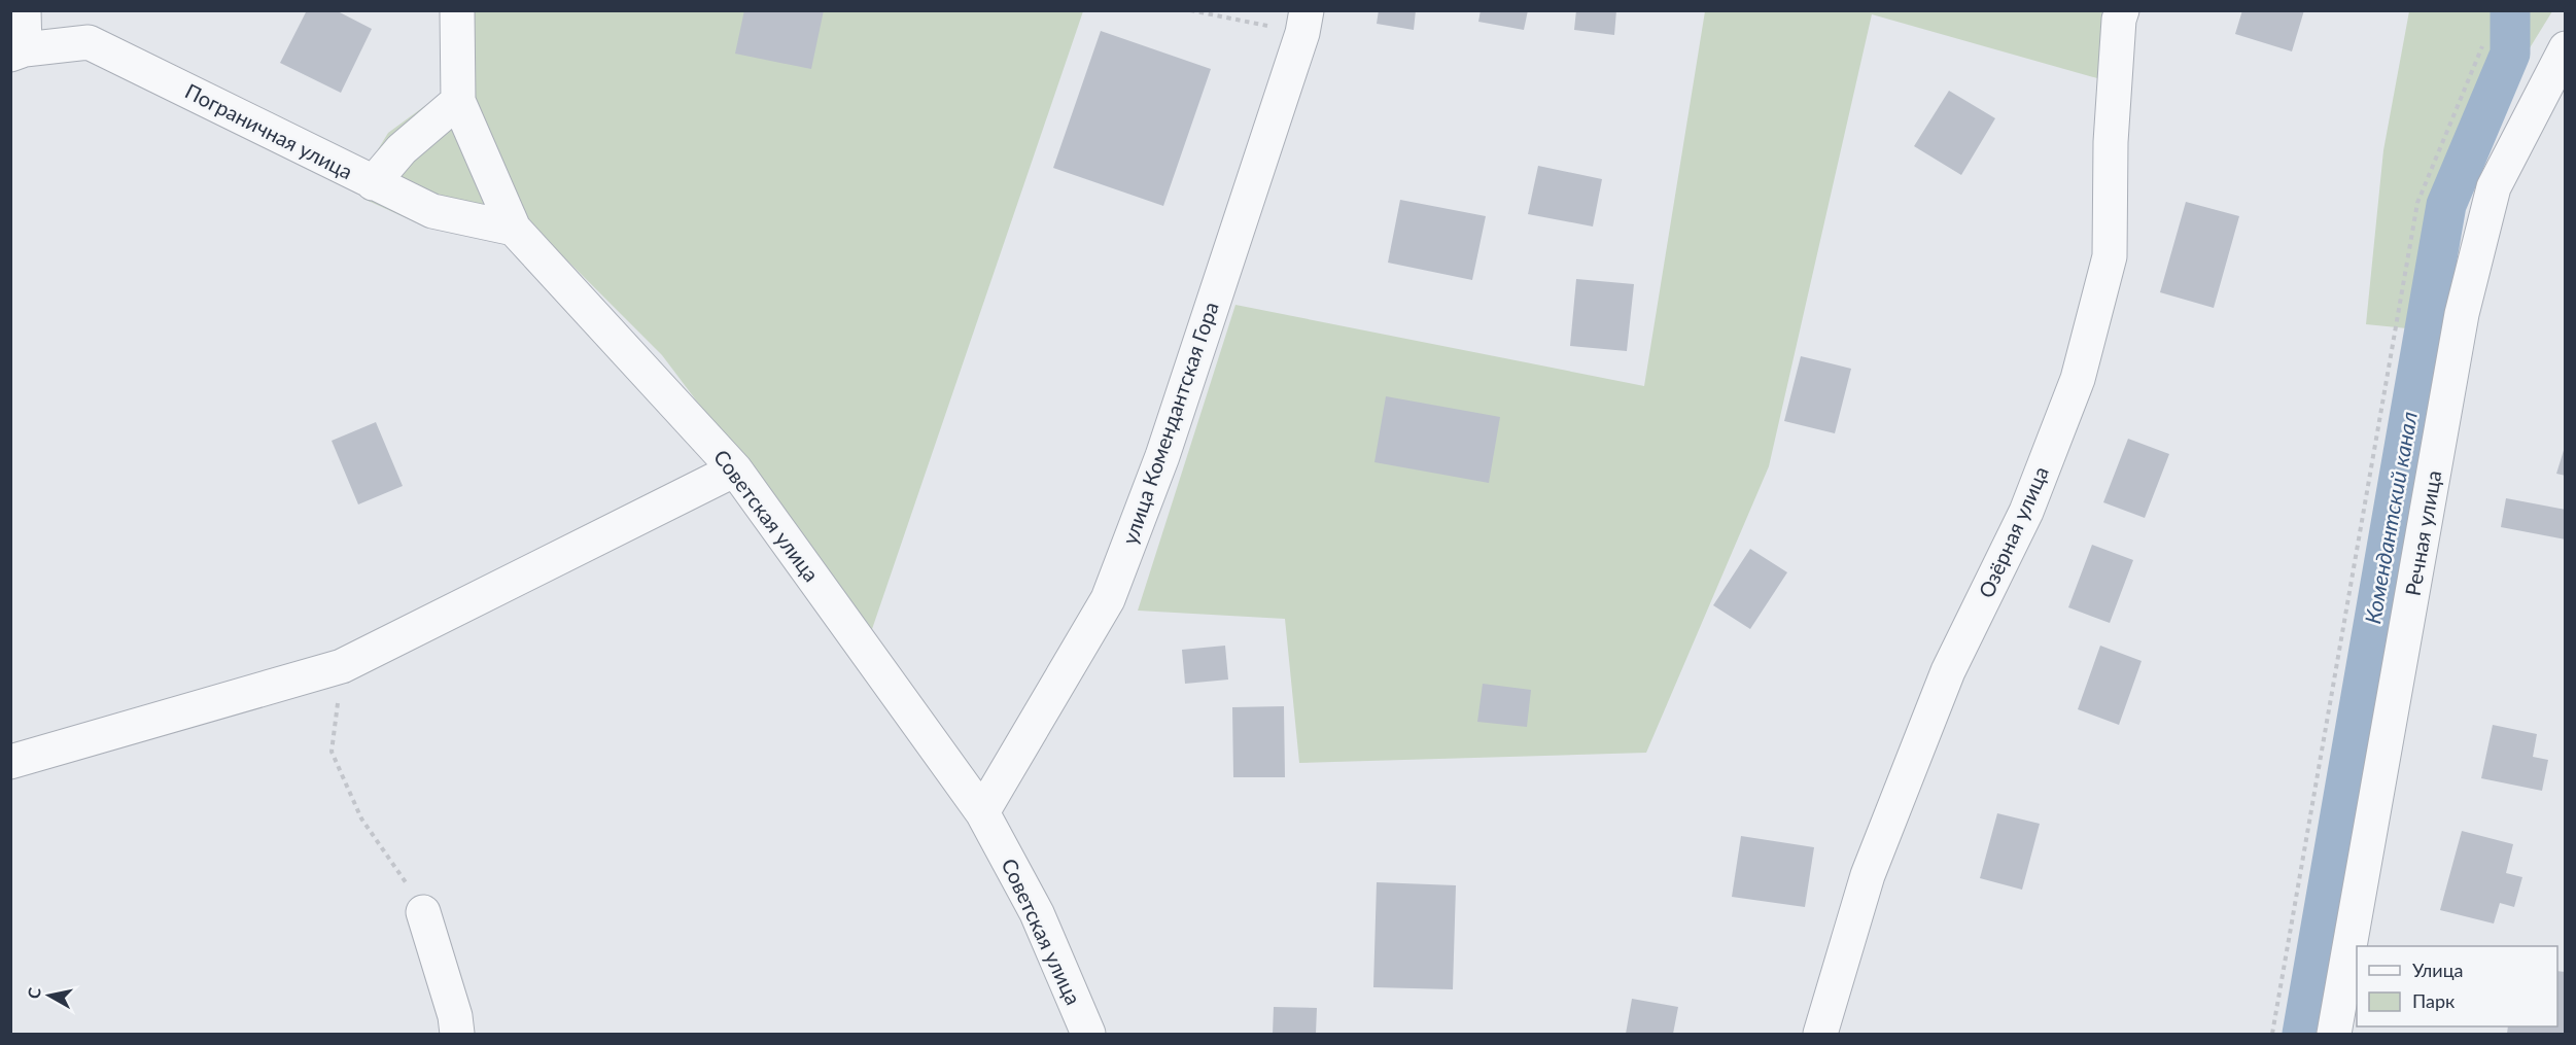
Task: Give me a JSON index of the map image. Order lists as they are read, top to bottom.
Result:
{
  "streets": {
    "street": [
      "Пограничная улица",
      "улица Комендантская Гора",
      "Советская улица",
      "Озёрная улица",
      "Речная улица"
    ]
  },
  "crossings": [
    ["Пограничная улица", "Советская улица"],
    ["улица Комендантская Гора", "Советская улица"]
  ],
  "water": ["Комендантский канал"],
  "legend": ["Улица", "Парк"],
  "north": "left"
}
